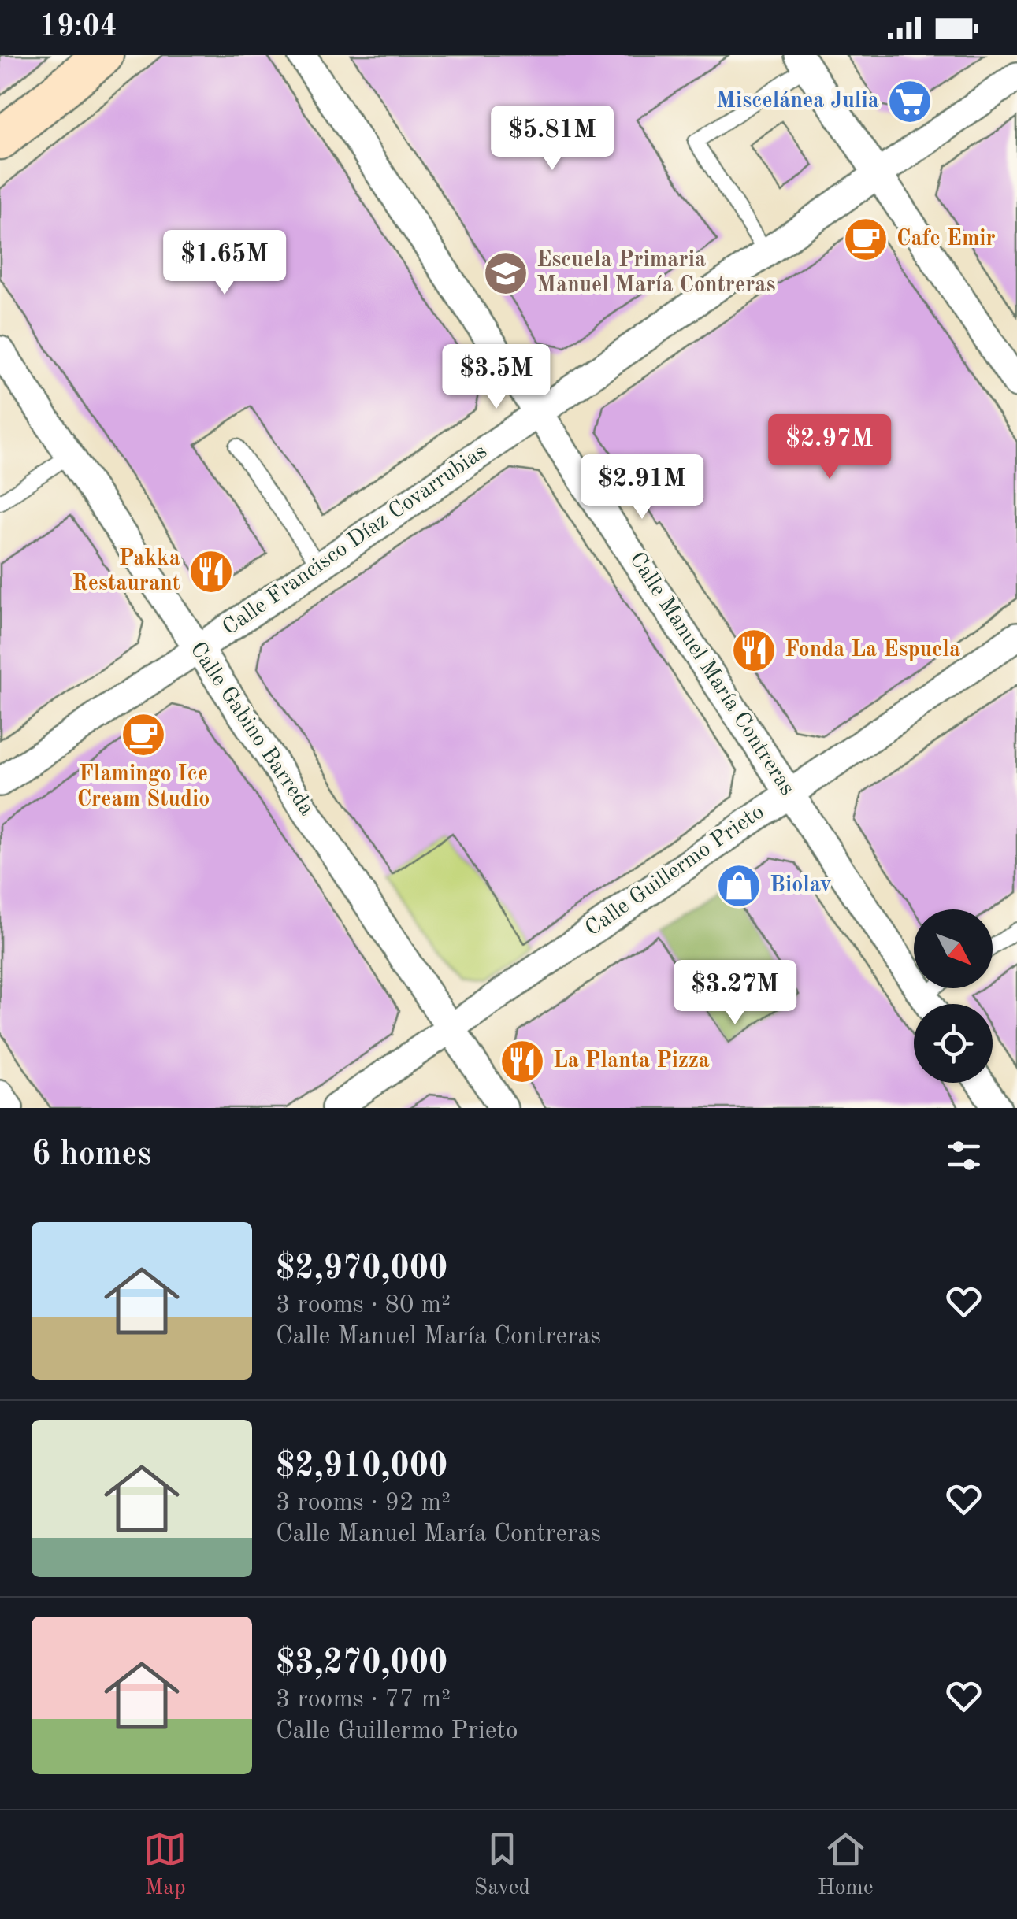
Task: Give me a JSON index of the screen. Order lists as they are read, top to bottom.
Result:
{
  "streets": {
    "street": [
      "Calle Francisco Díaz Covarrubias",
      "Calle Manuel María Contreras",
      "Calle Gabino Barreda",
      "Calle Guillermo Prieto"
    ]
  },
  "crossings": [
    ["Calle Francisco Díaz Covarrubias", "Calle Manuel María Contreras"],
    ["Calle Francisco Díaz Covarrubias", "Calle Gabino Barreda"],
    ["Calle Manuel María Contreras", "Calle Guillermo Prieto"],
    ["Calle Gabino Barreda", "Calle Guillermo Prieto"]
  ],
  "places": {
    "supermarket": ["Miscelánea Julia"],
    "cafe": ["Cafe Emir", "Flamingo Ice Cream Studio"],
    "school or university": ["Escuela Primaria Manuel María Contreras"],
    "restaurant": ["Pakka Restaurant", "Fonda La Espuela", "La Planta Pizza"],
    "shop": ["Biolav"]
  },
  "north": "bottom right",
  "page": {
    "status": "19:04",
    "price": [
      "$5.81M",
      "$1.65M",
      "$3.5M",
      "$2.97M",
      "$2.91M",
      "$3.27M"
    ],
    "heading": "6 homes",
    "list": [
      {
        "name": "$2,970,000",
        "note": "3 rooms · 80 m² · Calle Manuel María Contreras"
      },
      {
        "name": "$2,910,000",
        "note": "3 rooms · 92 m² · Calle Manuel María Contreras"
      },
      {
        "name": "$3,270,000",
        "note": "3 rooms · 77 m² · Calle Guillermo Prieto"
      }
    ],
    "tabs": ["Map", "Saved", "Home"]
  }
}
